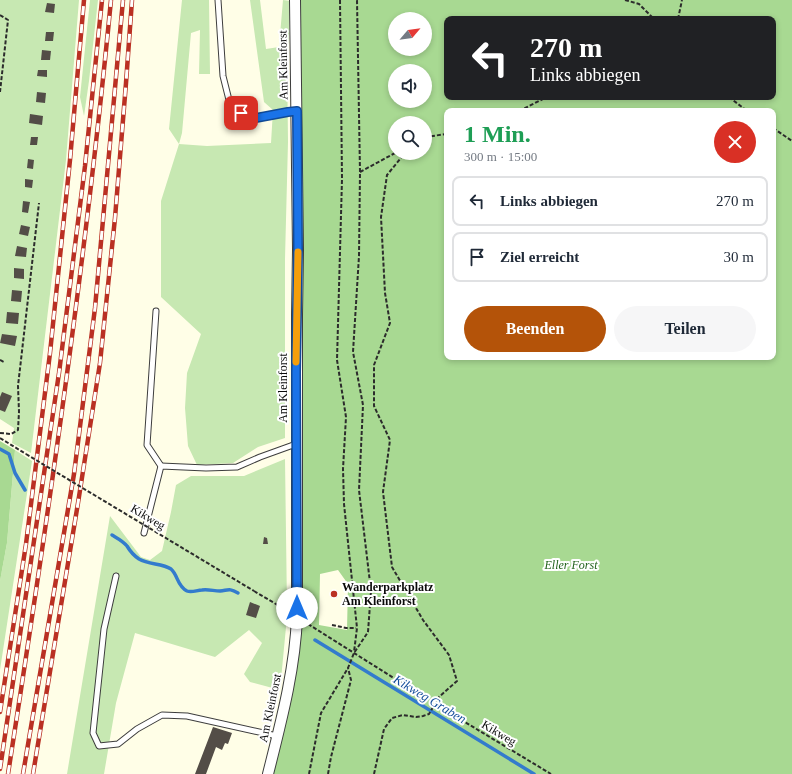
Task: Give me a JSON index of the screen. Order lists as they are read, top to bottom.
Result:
{
  "streets": {
    "street": ["Am Kleinforst"],
    "path": ["Kikweg"]
  },
  "crossings": [
    ["Am Kleinforst", "Kikweg"]
  ],
  "water": ["Kikweg Graben"],
  "parks": ["Eller Forst"],
  "places": ["Wanderparkplatz Am Kleinforst"],
  "north": "top right",
  "page": {
    "turn": ["270 m", "Links abbiegen"],
    "heading": ["1 Min.", "300 m · 15:00"],
    "list": [
      {
        "name": "Links abbiegen",
        "value": "270 m"
      },
      {
        "name": "Ziel erreicht",
        "value": "30 m"
      }
    ],
    "buttons": ["Beenden", "Teilen"]
  }
}
